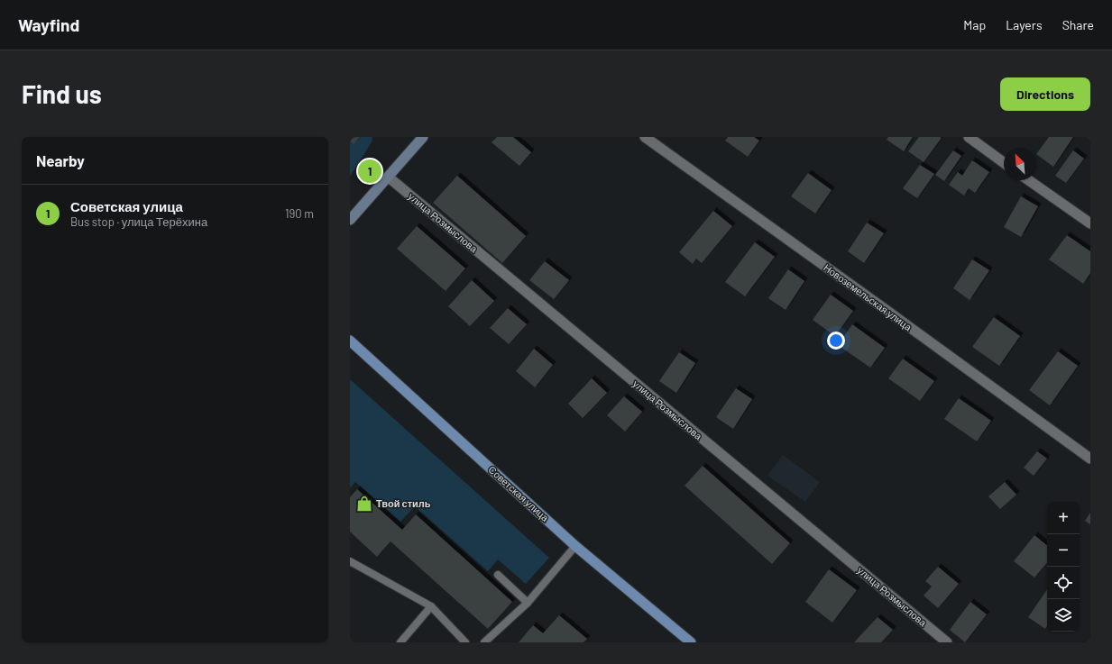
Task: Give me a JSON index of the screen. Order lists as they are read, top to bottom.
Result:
{
  "streets": {
    "main road": ["Советская улица"],
    "street": ["улица Розмыслова", "Новоземельская улица"]
  },
  "places": {
    "shop": ["Твой стиль"]
  },
  "north": "top left",
  "page": {
    "header": "Wayfind",
    "nav": ["Map", "Layers", "Share"],
    "buttons": "Directions",
    "title": "Find us",
    "heading": "Nearby",
    "pins": "1",
    "list": [
      {
        "mark": "1",
        "name": "Советская улица",
        "note": "Bus stop · улица Терёхина",
        "value": "190 m"
      }
    ],
    "map_buttons": ["+", "−"]
  }
}
